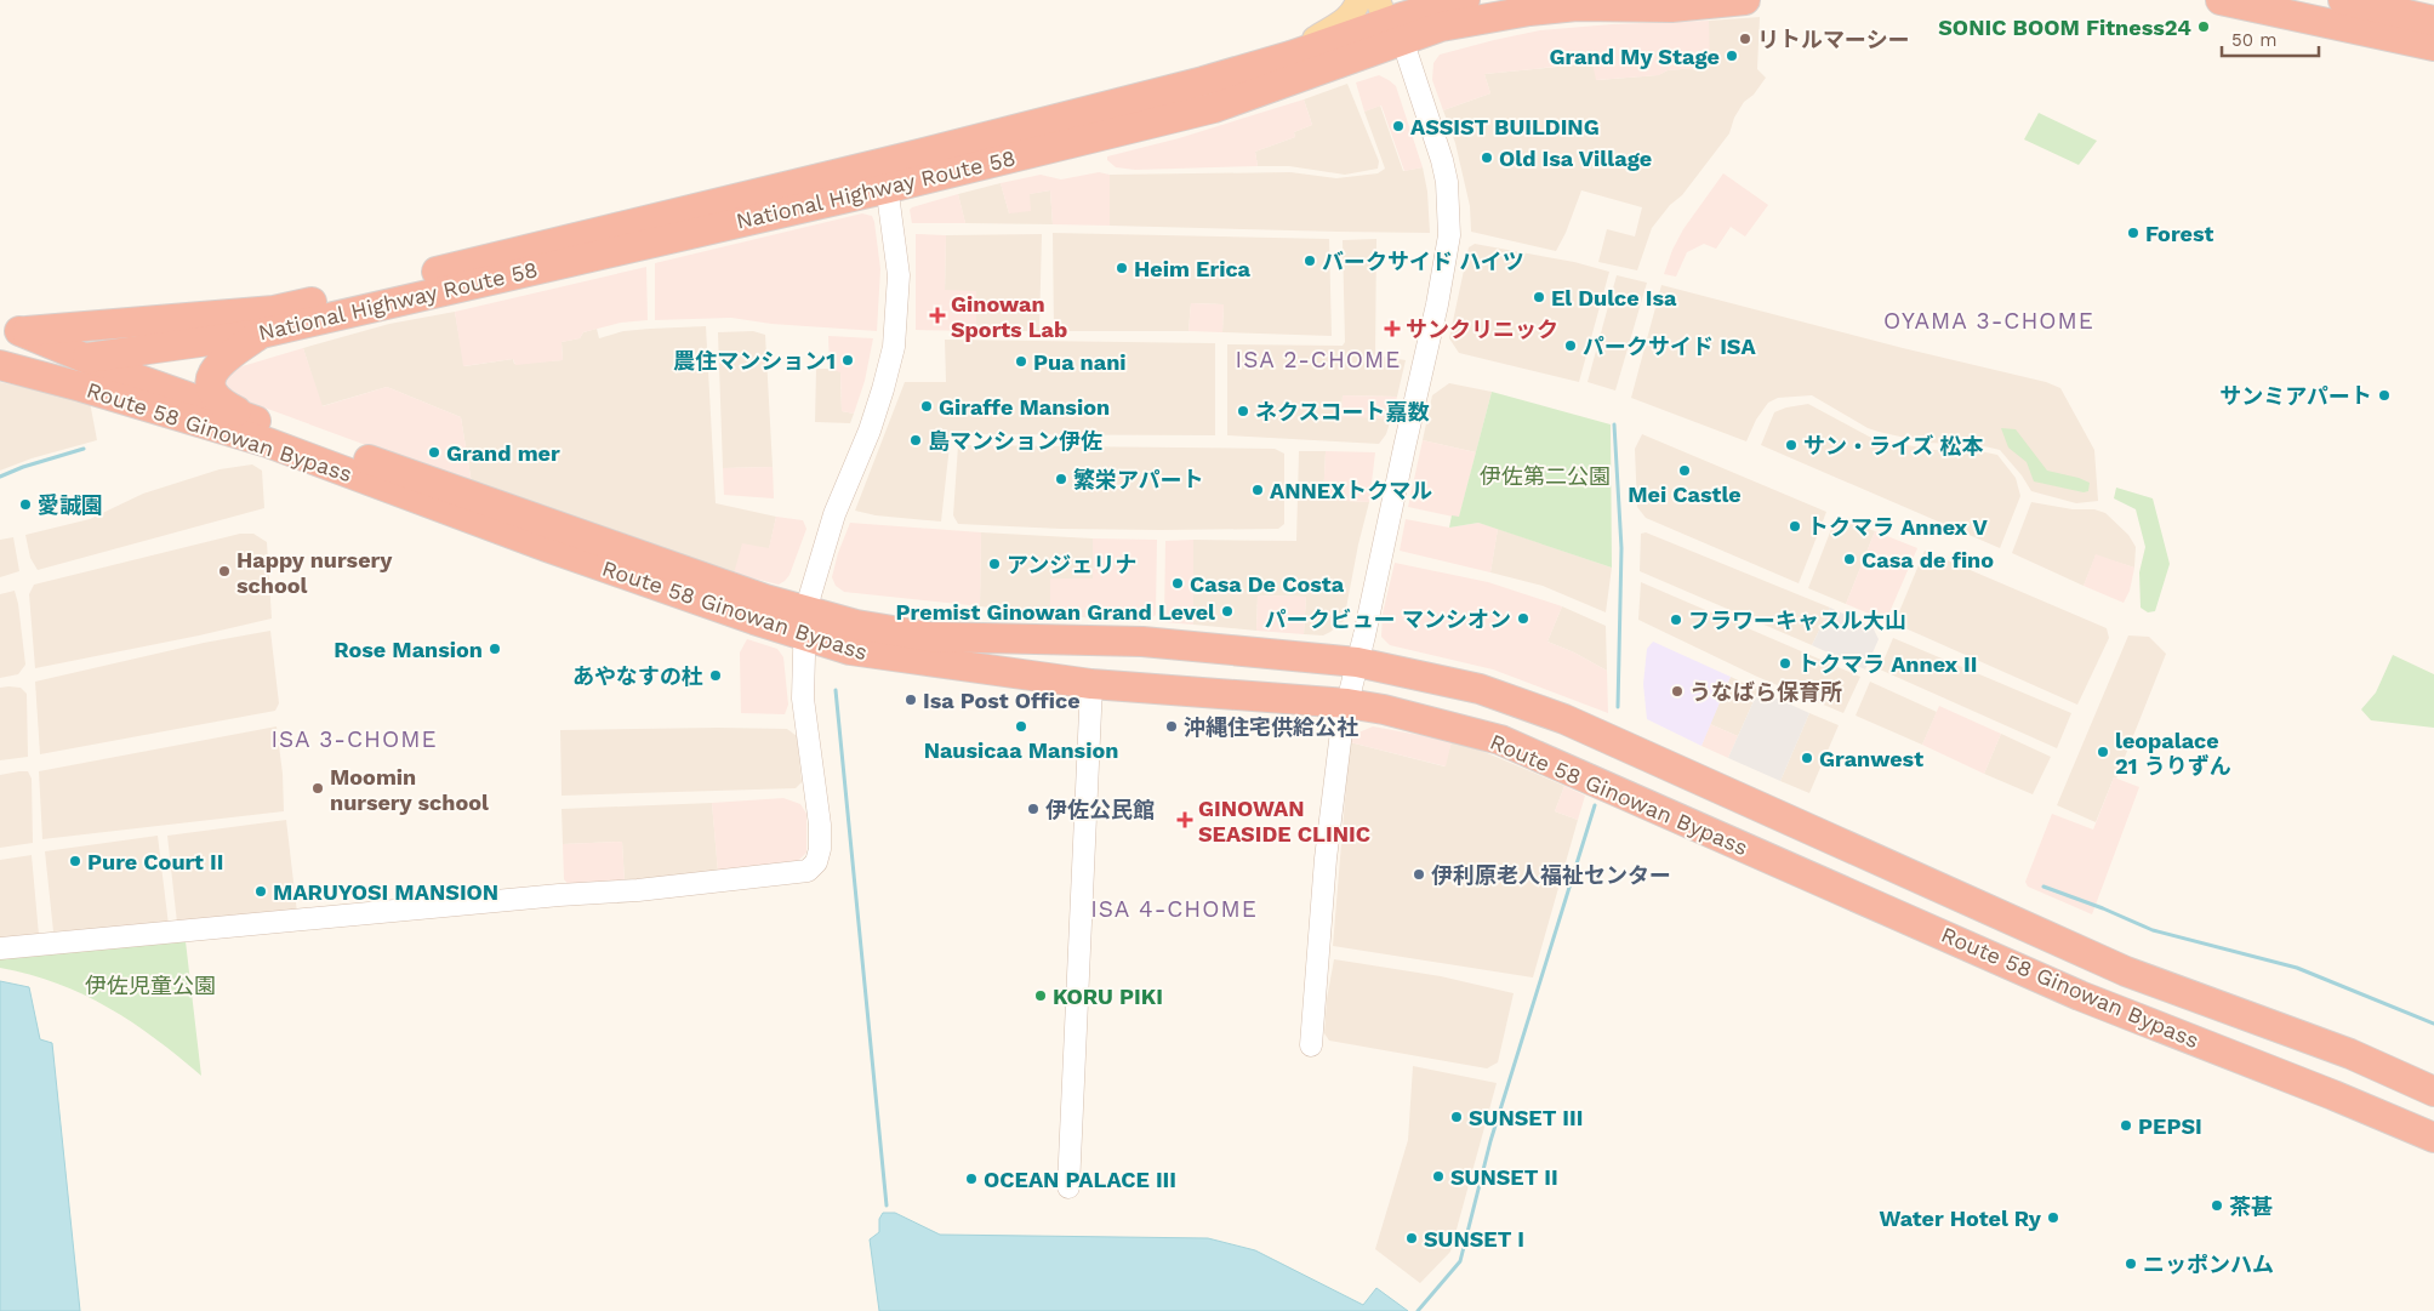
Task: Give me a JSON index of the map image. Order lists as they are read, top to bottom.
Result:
{
  "streets": {
    "highway": ["National Highway Route 58", "Route 58 Ginowan Bypass"]
  },
  "crossings": [
    ["National Highway Route 58", "Route 58 Ginowan Bypass"]
  ],
  "districts": [
    "OYAMA 3-CHOME",
    "ISA 2-CHOME",
    "ISA 3-CHOME",
    "ISA 4-CHOME"
  ],
  "parks": ["伊佐第二公園", "伊佐児童公園"],
  "places": {
    "other": [
      "SONIC BOOM Fitness24",
      "リトルマーシー",
      "Grand My Stage",
      "ASSIST BUILDING",
      "Old Isa Village",
      "Forest",
      "バークサイド ハイツ",
      "Heim Erica",
      "El Dulce Isa",
      "パークサイド ISA",
      "農住マンション1",
      "Pua nani",
      "サンミアパート",
      "Giraffe Mansion",
      "ネクスコート嘉数",
      "島マンション伊佐",
      "サン・ライズ 松本",
      "Grand mer",
      "Mei Castle",
      "繁栄アパート",
      "ANNEXトクマル",
      "愛誠園",
      "トクマラ Annex V",
      "Casa de fino",
      "アンジェリナ",
      "Happy nursery school",
      "Casa De Costa",
      "Premist Ginowan Grand Level",
      "パークビュー マンシオン",
      "フラワーキャスル大山",
      "Rose Mansion",
      "トクマラ Annex II",
      "あやなすの杜",
      "うなばら保育所",
      "Isa Post Office",
      "Nausicaa Mansion",
      "沖縄住宅供給公社",
      "leopalace 21 うりずん",
      "Granwest",
      "Moomin nursery school",
      "伊佐公民館",
      "Pure Court II",
      "伊利原老人福祉センター",
      "MARUYOSI MANSION",
      "KORU PIKI",
      "SUNSET III",
      "PEPSI",
      "SUNSET II",
      "OCEAN PALACE III",
      "茶甚",
      "Water Hotel Ry",
      "SUNSET I",
      "ニッポンハム"
    ],
    "health": ["Ginowan Sports Lab", "サンクリニック", "GINOWAN SEASIDE CLINIC"]
  },
  "scale_bar": "50 m"
}
